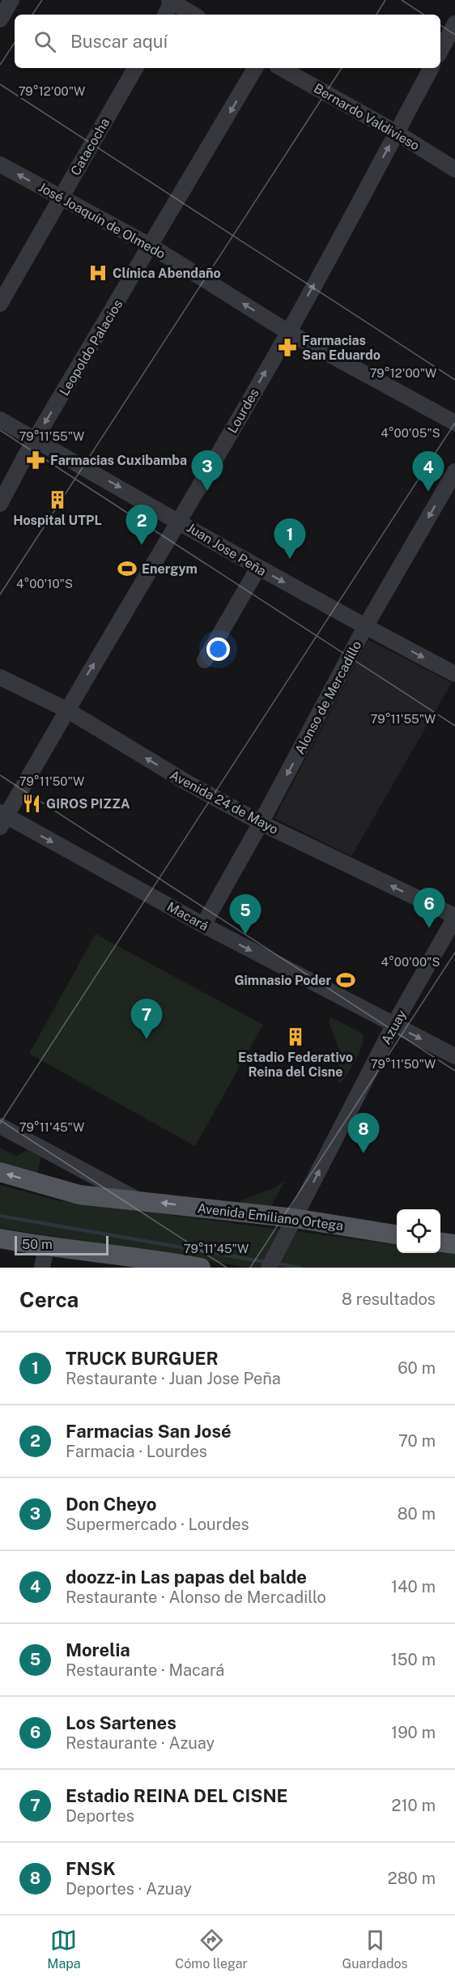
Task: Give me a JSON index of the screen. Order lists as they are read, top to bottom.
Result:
{
  "streets": {
    "main road": ["Avenida Emiliano Ortega"],
    "street": [
      "Bernardo Valdivieso",
      "Catacocha",
      "José Joaquín de Olmedo",
      "Leopoldo Palacios",
      "Lourdes",
      "Juan Jose Peña",
      "Alonso de Mercadillo",
      "Avenida 24 de Mayo",
      "Macará",
      "Azuay"
    ]
  },
  "crossings": [
    ["Bernardo Valdivieso", "Lourdes"],
    ["Catacocha", "José Joaquín de Olmedo"],
    ["José Joaquín de Olmedo", "Leopoldo Palacios"],
    ["José Joaquín de Olmedo", "Lourdes"],
    ["Leopoldo Palacios", "Juan Jose Peña"],
    ["Lourdes", "Juan Jose Peña"],
    ["Lourdes", "Avenida 24 de Mayo"],
    ["Lourdes", "Macará"],
    ["Juan Jose Peña", "Alonso de Mercadillo"],
    ["Alonso de Mercadillo", "Avenida 24 de Mayo"],
    ["Alonso de Mercadillo", "Macará"],
    ["Avenida 24 de Mayo", "Azuay"],
    ["Macará", "Azuay"],
    ["Azuay", "Avenida Emiliano Ortega"]
  ],
  "one_way": [
    "José Joaquín de Olmedo",
    "Leopoldo Palacios",
    "Lourdes",
    "Juan Jose Peña",
    "Alonso de Mercadillo",
    "Avenida 24 de Mayo",
    "Macará",
    "Azuay"
  ],
  "places": {
    "hospital": ["Clínica Abendaño"],
    "pharmacy": ["Farmacias San Eduardo", "Farmacias Cuxibamba"],
    "building": ["Hospital UTPL", "Estadio Federativo Reina del Cisne"],
    "sports": ["Energym", "Gimnasio Poder"],
    "restaurant": ["GIROS PIZZA"]
  },
  "scale_bar": "50 m",
  "page": {
    "search": "Buscar aquí",
    "pins": [
      "3",
      "4",
      "2",
      "1",
      "6",
      "5",
      "7",
      "8"
    ],
    "scale": "50 m",
    "heading": ["Cerca", "8 resultados"],
    "list": [
      {
        "mark": "1",
        "name": "TRUCK BURGUER",
        "note": "Restaurante · Juan Jose Peña",
        "value": "60 m"
      },
      {
        "mark": "2",
        "name": "Farmacias San José",
        "note": "Farmacia · Lourdes",
        "value": "70 m"
      },
      {
        "mark": "3",
        "name": "Don Cheyo",
        "note": "Supermercado · Lourdes",
        "value": "80 m"
      },
      {
        "mark": "4",
        "name": "doozz-in Las papas del balde",
        "note": "Restaurante · Alonso de Mercadillo",
        "value": "140 m"
      },
      {
        "mark": "5",
        "name": "Morelia",
        "note": "Restaurante · Macará",
        "value": "150 m"
      },
      {
        "mark": "6",
        "name": "Los Sartenes",
        "note": "Restaurante · Azuay",
        "value": "190 m"
      },
      {
        "mark": "7",
        "name": "Estadio REINA DEL CISNE",
        "note": "Deportes",
        "value": "210 m"
      },
      {
        "mark": "8",
        "name": "FNSK",
        "note": "Deportes · Azuay",
        "value": "280 m"
      }
    ],
    "nav": ["Mapa", "Cómo llegar", "Guardados"]
  },
  "coordinates": [
    "79°12'00\"W",
    "4°00'05\"S",
    "79°11'55\"W",
    "4°00'10\"S",
    "79°11'50\"W",
    "4°00'00\"S",
    "79°11'45\"W"
  ]
}
